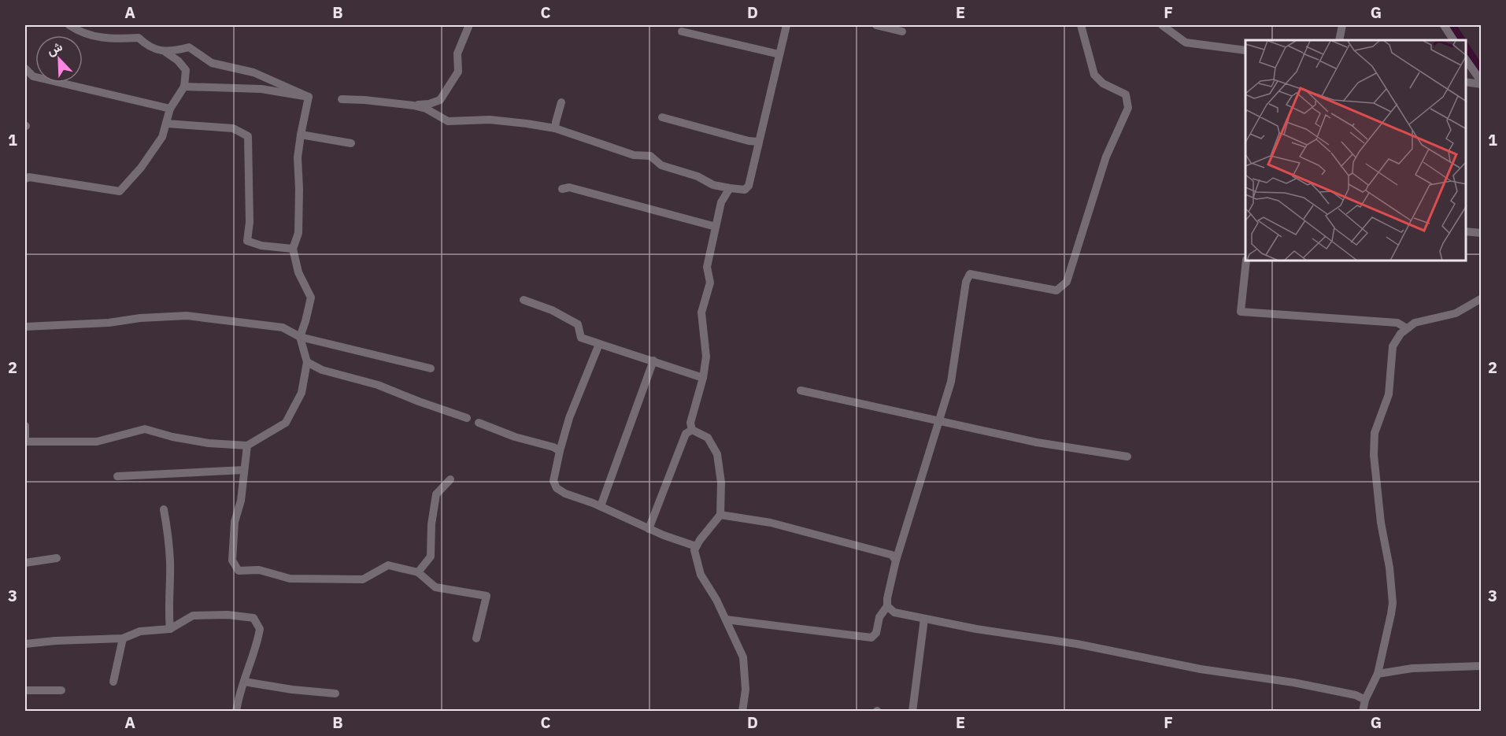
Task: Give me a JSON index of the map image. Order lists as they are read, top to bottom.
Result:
{
  "north": "top left",
  "grid": {
    "columns": [
      "A",
      "B",
      "C",
      "D",
      "E",
      "F",
      "G"
    ],
    "rows": ["1", "2", "3"]
  }
}
